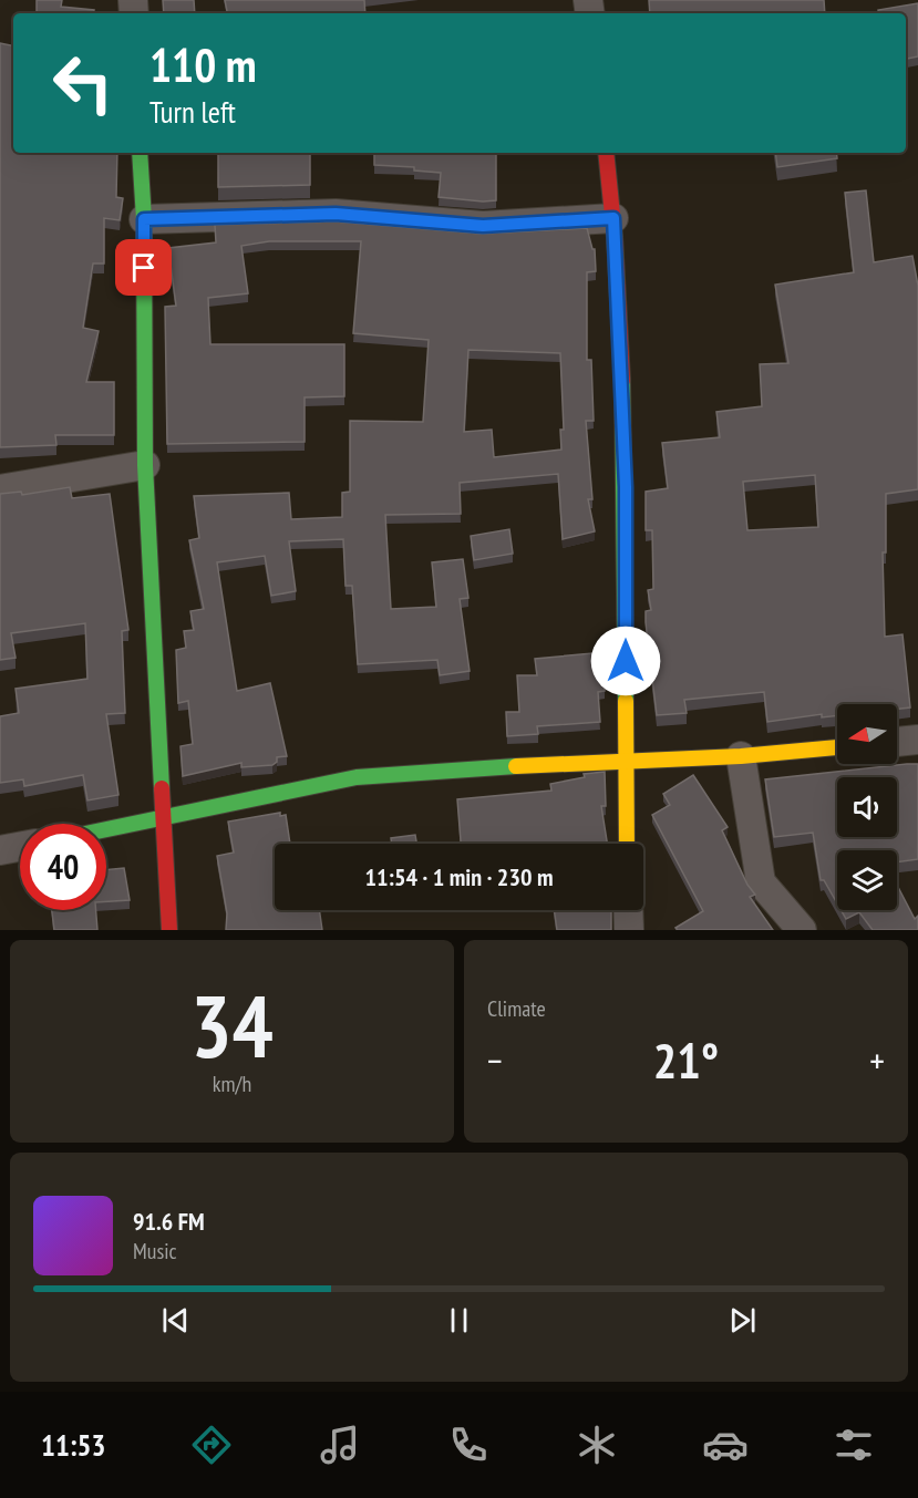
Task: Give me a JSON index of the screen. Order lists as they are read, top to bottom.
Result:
{
  "north": "left",
  "page": {
    "turn": ["110 m", "Turn left"],
    "limit": "40",
    "trip": "11:54 · 1 min · 230 m",
    "tile": [
      ["34", "km/h"],
      "Climate"
    ],
    "heat": ["−", "21°", "+"],
    "song": ["91.6 FM", "Music"],
    "tabs": "11:53"
  }
}
